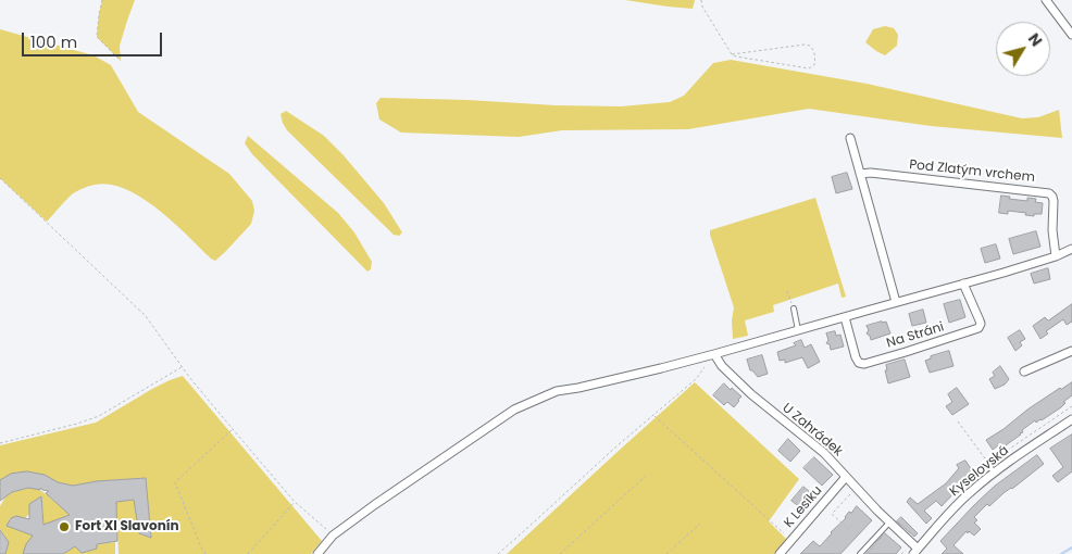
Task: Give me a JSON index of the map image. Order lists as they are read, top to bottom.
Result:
{
  "streets": {
    "street": [
      "Pod Zlatým vrchem",
      "Na Stráni",
      "U Zahrádek",
      "Kyselovská",
      "K Lesíku"
    ]
  },
  "crossings": [
    ["U Zahrádek", "Kyselovská"],
    ["U Zahrádek", "K Lesíku"]
  ],
  "places": ["Fort XI Slavonín"],
  "scale_bar": "100 m",
  "north": "top right"
}
